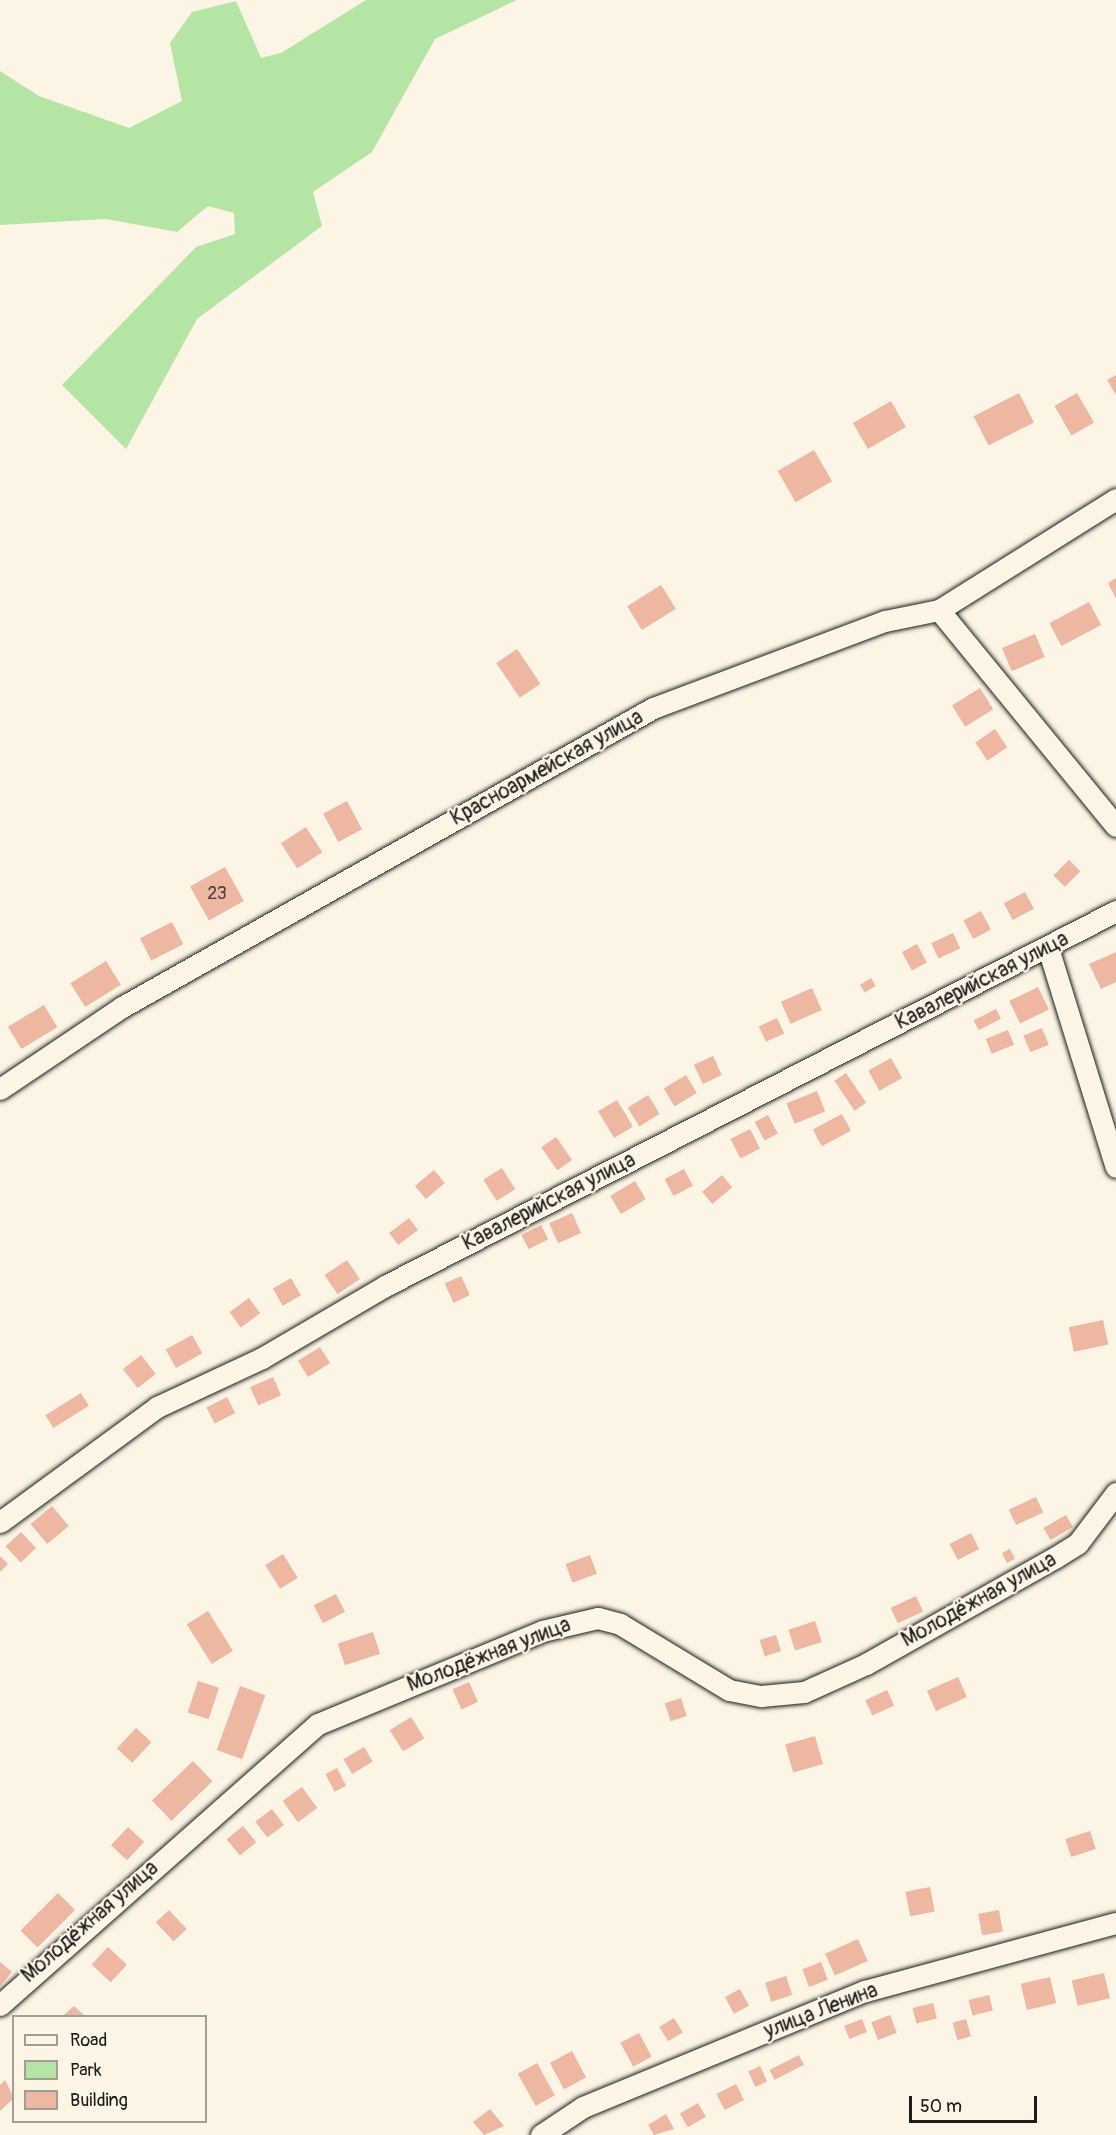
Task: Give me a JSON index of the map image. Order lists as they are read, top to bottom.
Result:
{
  "streets": {
    "street": [
      "Красноармейская улица",
      "Кавалерийская улица",
      "Молодёжная улица",
      "улица Ленина"
    ]
  },
  "house_numbers": ["23"],
  "legend": ["Road", "Park", "Building"],
  "scale_bar": "50 m"
}
